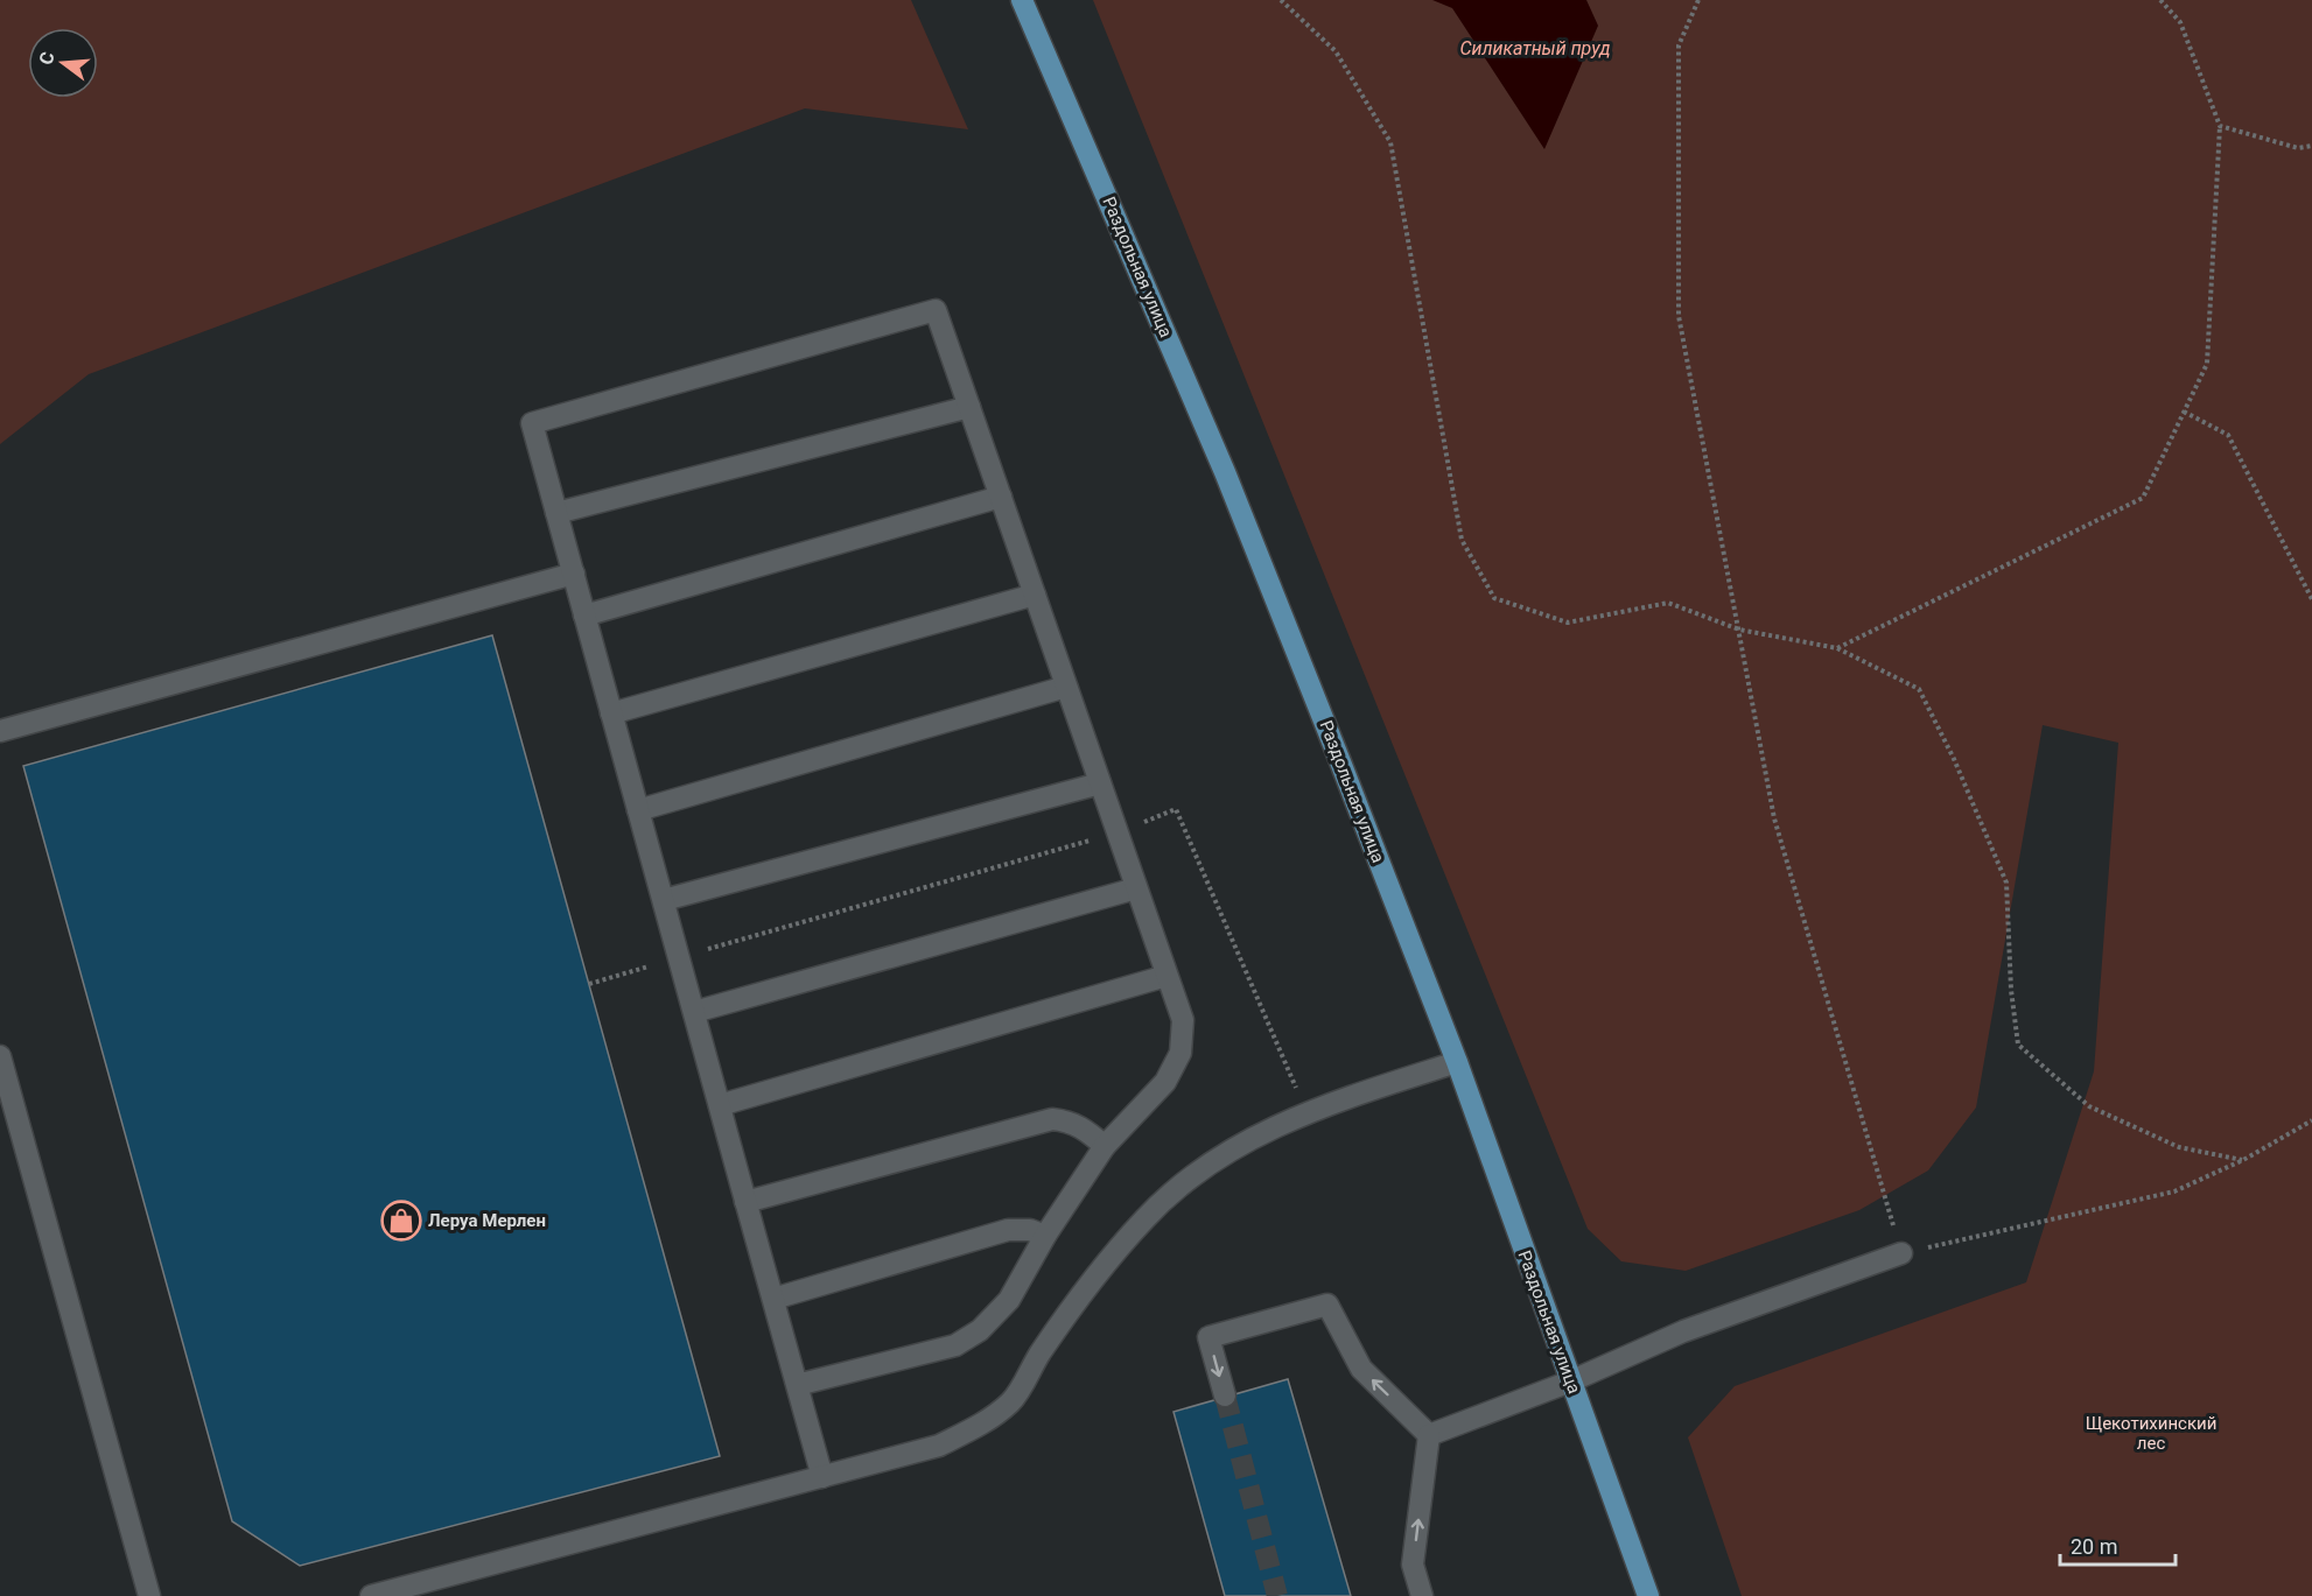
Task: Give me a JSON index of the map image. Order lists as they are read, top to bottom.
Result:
{
  "streets": {
    "main road": ["Раздольная улица"]
  },
  "water": ["Силикатный пруд"],
  "parks": ["Щекотихинский лес"],
  "places": {
    "shop": ["Леруа Мерлен"]
  },
  "scale_bar": "20 m",
  "north": "left"
}
